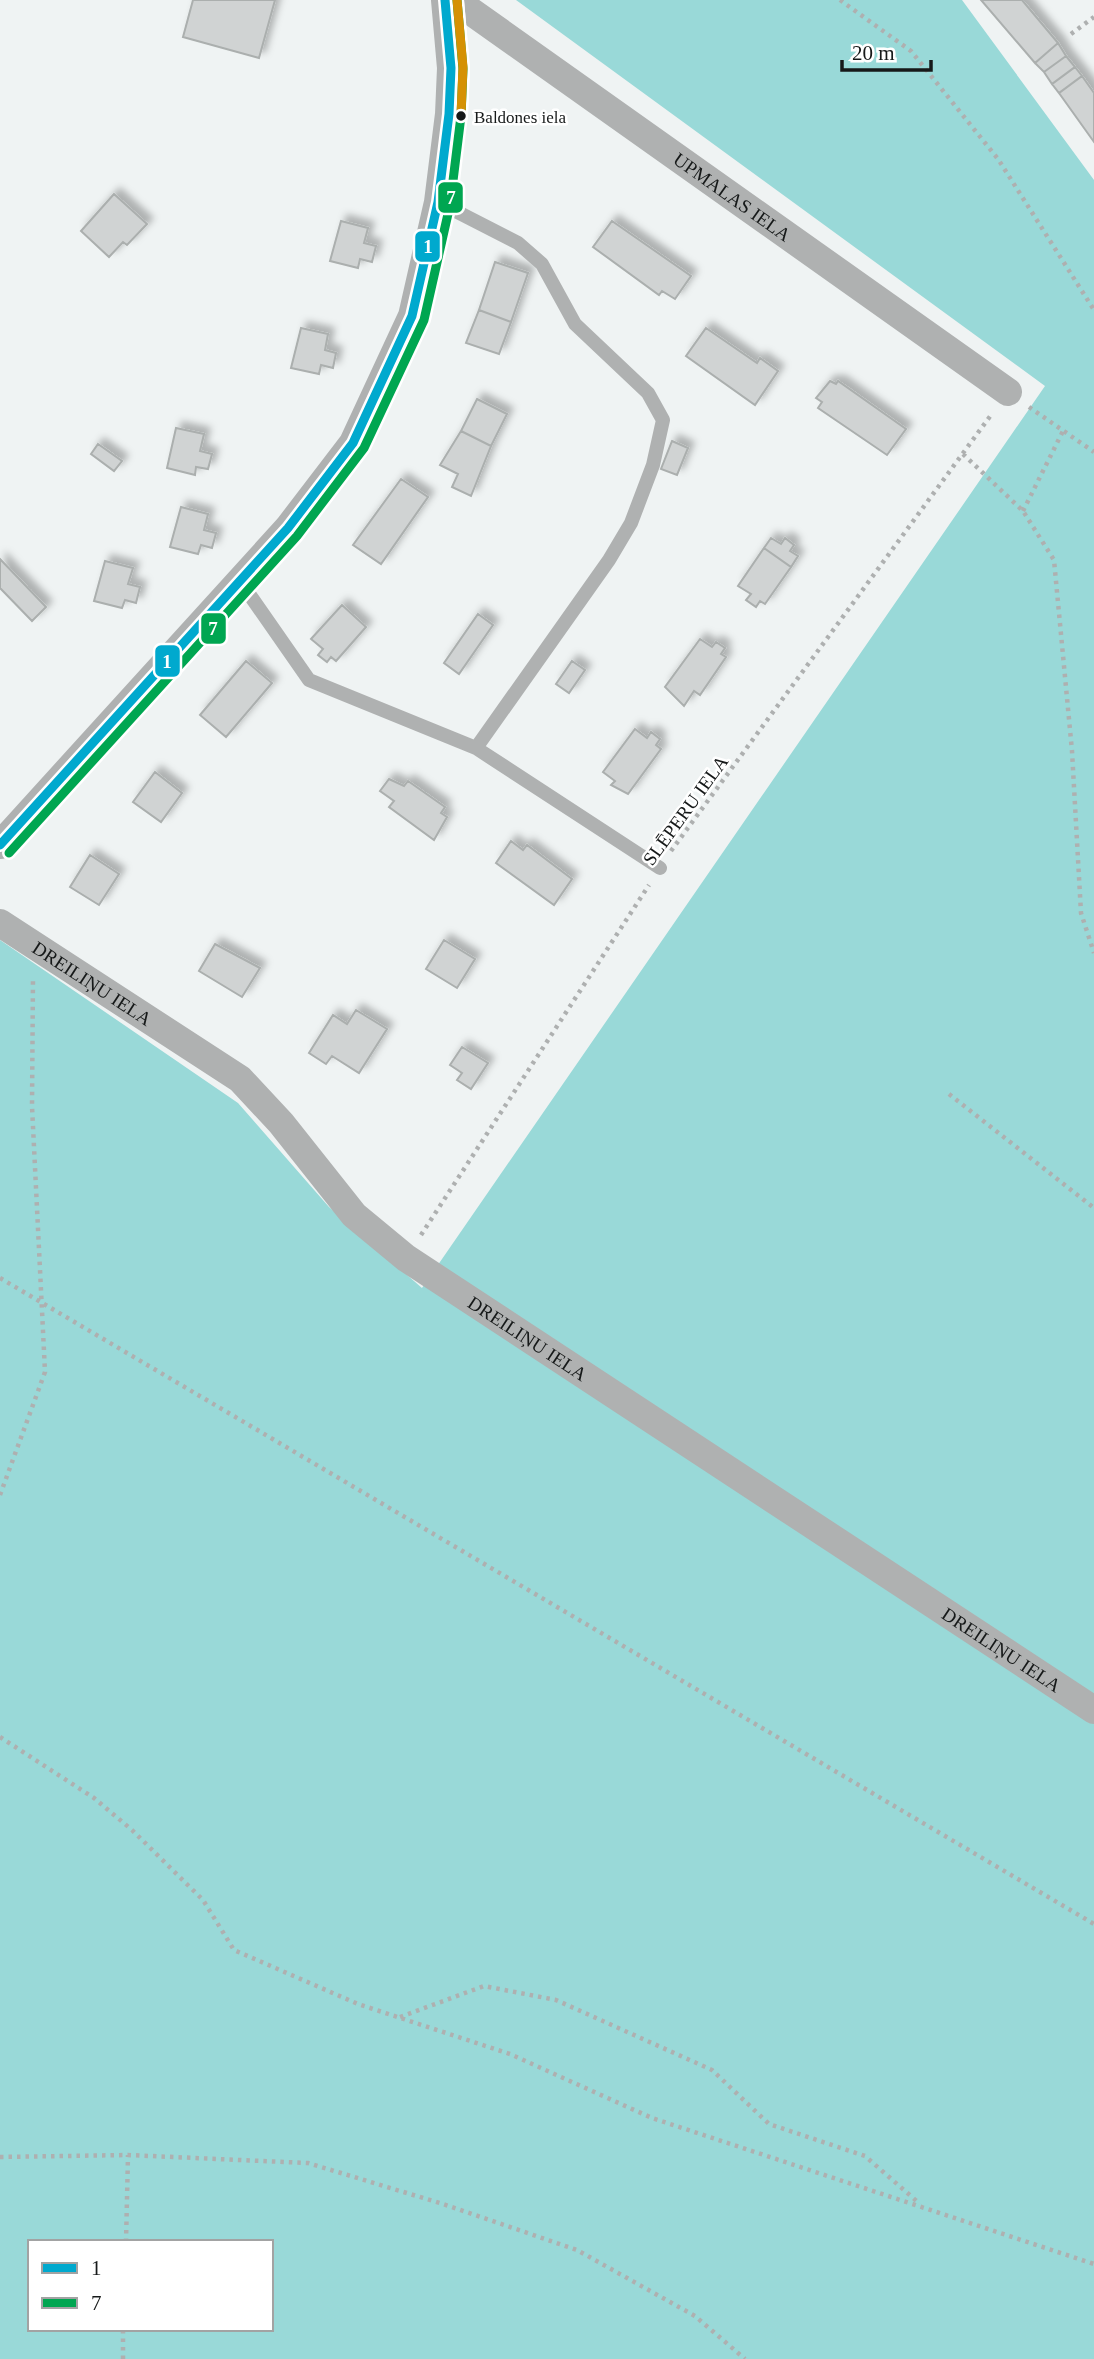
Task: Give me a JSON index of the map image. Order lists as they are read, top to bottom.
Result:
{
  "streets": {
    "street": ["UPMALAS IELA", "DREILIŅU IELA"],
    "path": ["SLĒPERU IELA"]
  },
  "crossings": [
    ["UPMALAS IELA", "SLĒPERU IELA"],
    ["SLĒPERU IELA", "DREILIŅU IELA"]
  ],
  "places": ["Baldones iela"],
  "lines": ["transit line 1", "transit line 7"],
  "legend": ["1", "7"],
  "scale_bar": "20 m"
}
